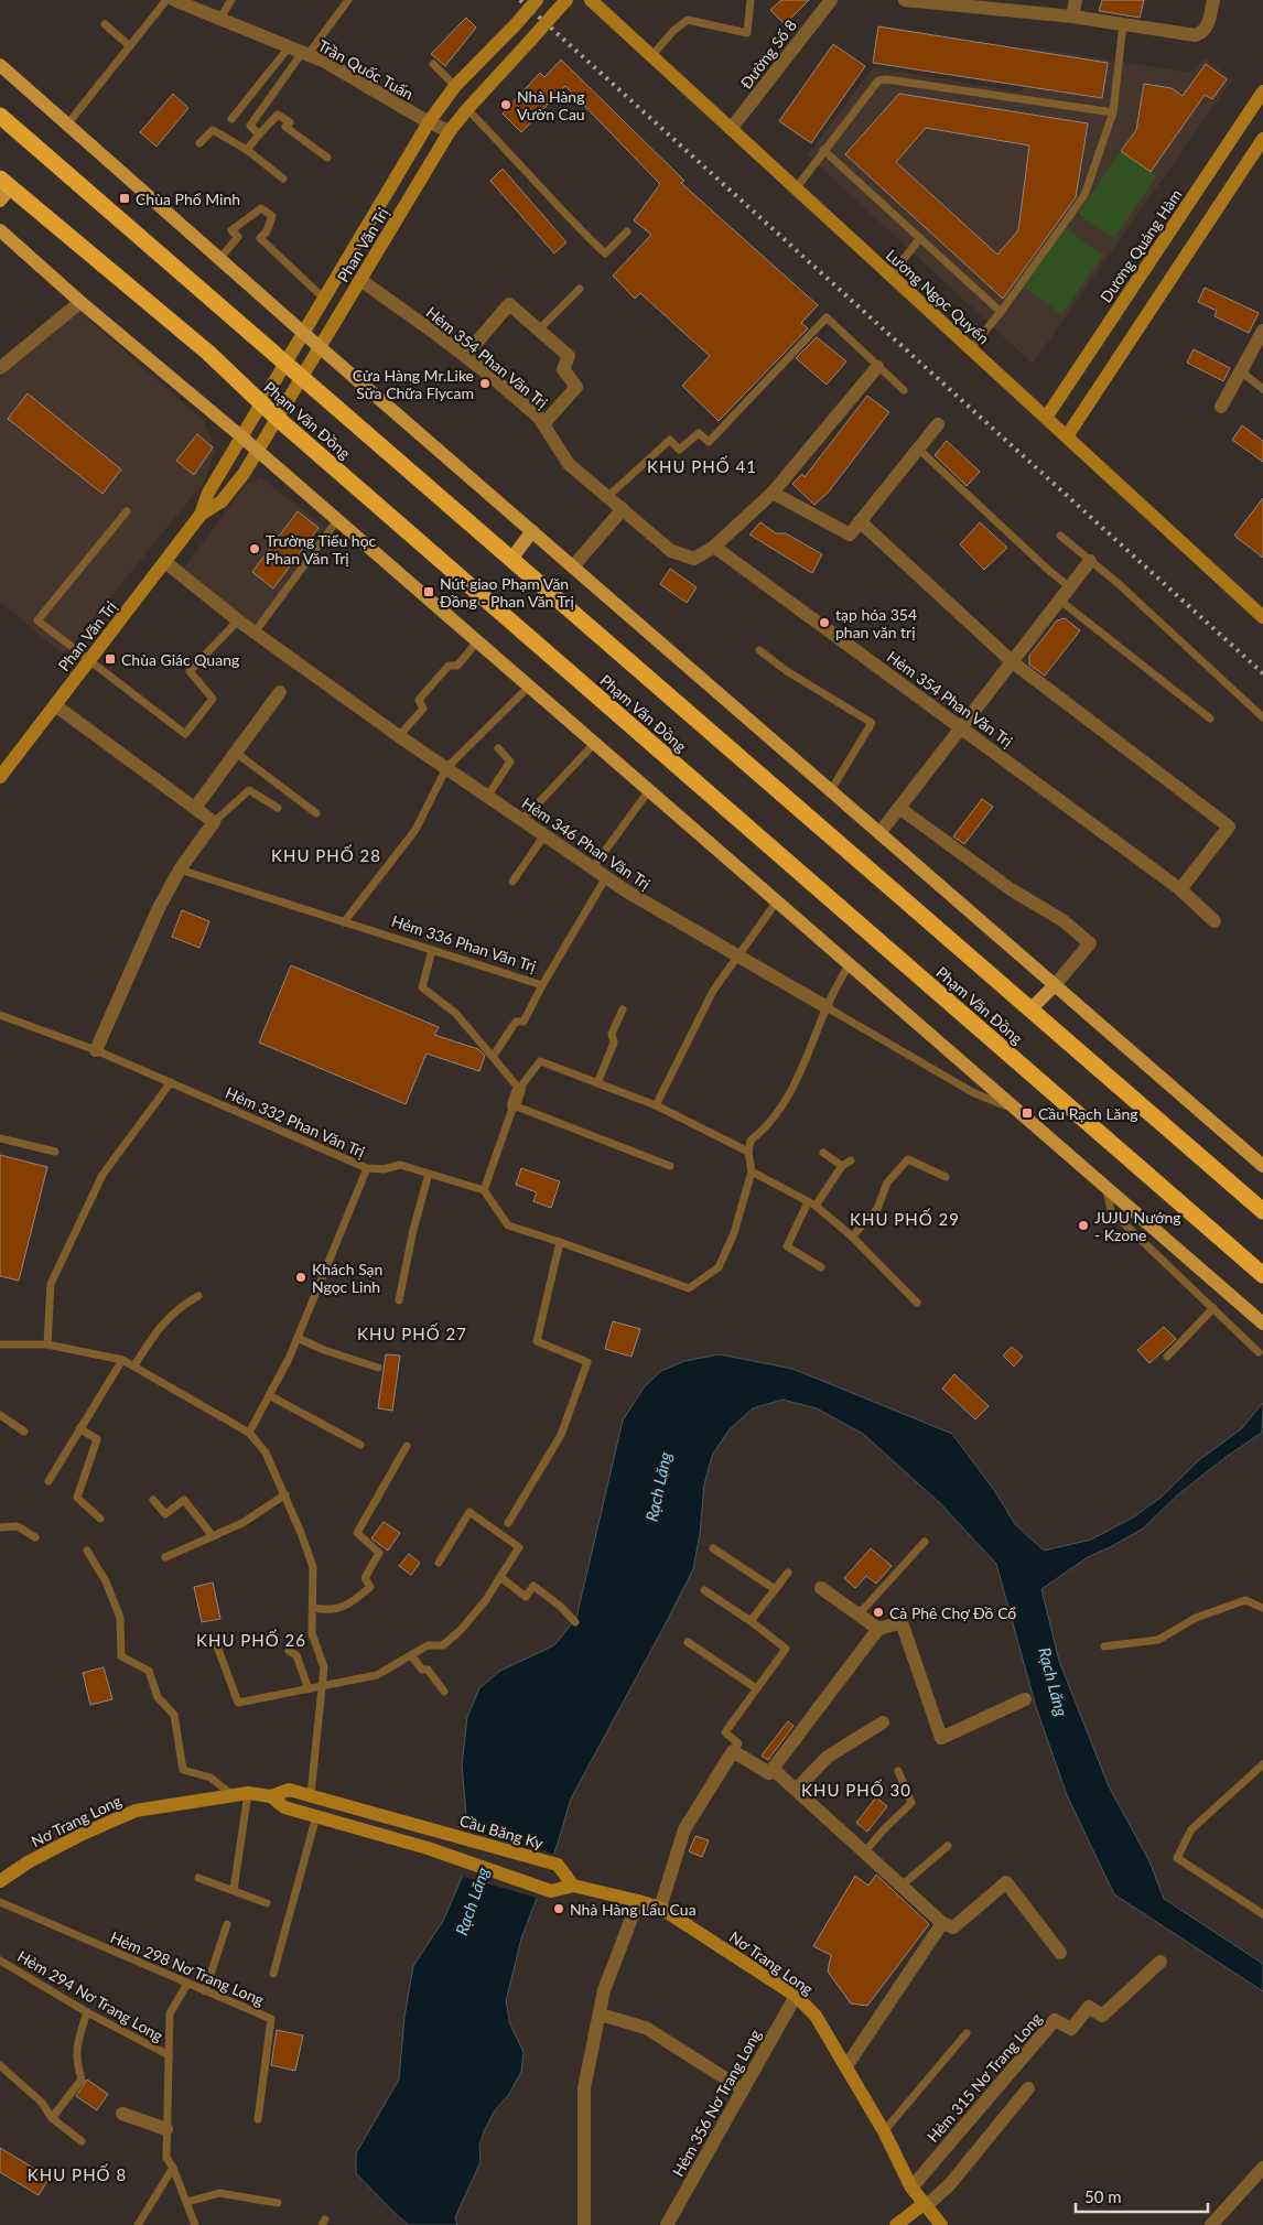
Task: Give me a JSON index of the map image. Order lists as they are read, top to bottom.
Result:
{
  "streets": {
    "highway": ["Phạm Văn Đồng"],
    "main road": [
      "Phan Văn Trị",
      "Dương Quảng Hàm",
      "Lương Ngọc Quyến",
      "Nơ Trang Long",
      "Cầu Băng Ky"
    ],
    "street": [
      "Đường Số 8",
      "Trần Quốc Tuấn",
      "Hẻm 354 Phan Văn Trị",
      "Hẻm 346 Phan Văn Trị",
      "Hẻm 315 Nơ Trang Long",
      "Hẻm 356 Nơ Trang Long"
    ],
    "lane": [
      "Hẻm 336 Phan Văn Trị",
      "Hẻm 332 Phan Văn Trị",
      "Hẻm 298 Nơ Trang Long",
      "Hẻm 294 Nơ Trang Long"
    ]
  },
  "crossings": [
    ["Đường Số 8", "Lương Ngọc Quyến"],
    ["Trần Quốc Tuấn", "Phan Văn Trị"],
    ["Phan Văn Trị", "Hẻm 354 Phan Văn Trị"],
    ["Phan Văn Trị", "Phạm Văn Đồng"],
    ["Phan Văn Trị", "Hẻm 346 Phan Văn Trị"],
    ["Dương Quảng Hàm", "Lương Ngọc Quyến"],
    ["Nơ Trang Long", "Cầu Băng Ky"],
    ["Nơ Trang Long", "Hẻm 315 Nơ Trang Long"],
    ["Nơ Trang Long", "Hẻm 356 Nơ Trang Long"]
  ],
  "districts": [
    "KHU PHỐ 41",
    "KHU PHỐ 28",
    "KHU PHỐ 29",
    "KHU PHỐ 27",
    "KHU PHỐ 26",
    "KHU PHỐ 30",
    "KHU PHỐ 8"
  ],
  "water": ["Rạch Lăng"],
  "places": {
    "other": [
      "Nhà Hàng Vườn Cau",
      "Cửa Hàng Mr.Like Sữa Chữa Flycam",
      "Trường Tiểu học Phan Văn Trị",
      "tạp hóa 354 phan văn trị",
      "JUJU Nướng - Kzone",
      "Khách Sạn Ngọc Linh",
      "Cà Phê Chợ Đồ Cổ",
      "Nhà Hàng Lẩu Cua"
    ],
    "transit": [
      "Chùa Phổ Minh",
      "Nút giao Phạm Văn Đồng - Phan Văn Trị",
      "Chùa Giác Quang",
      "Cầu Rạch Lăng"
    ]
  },
  "scale_bar": "50 m"
}
